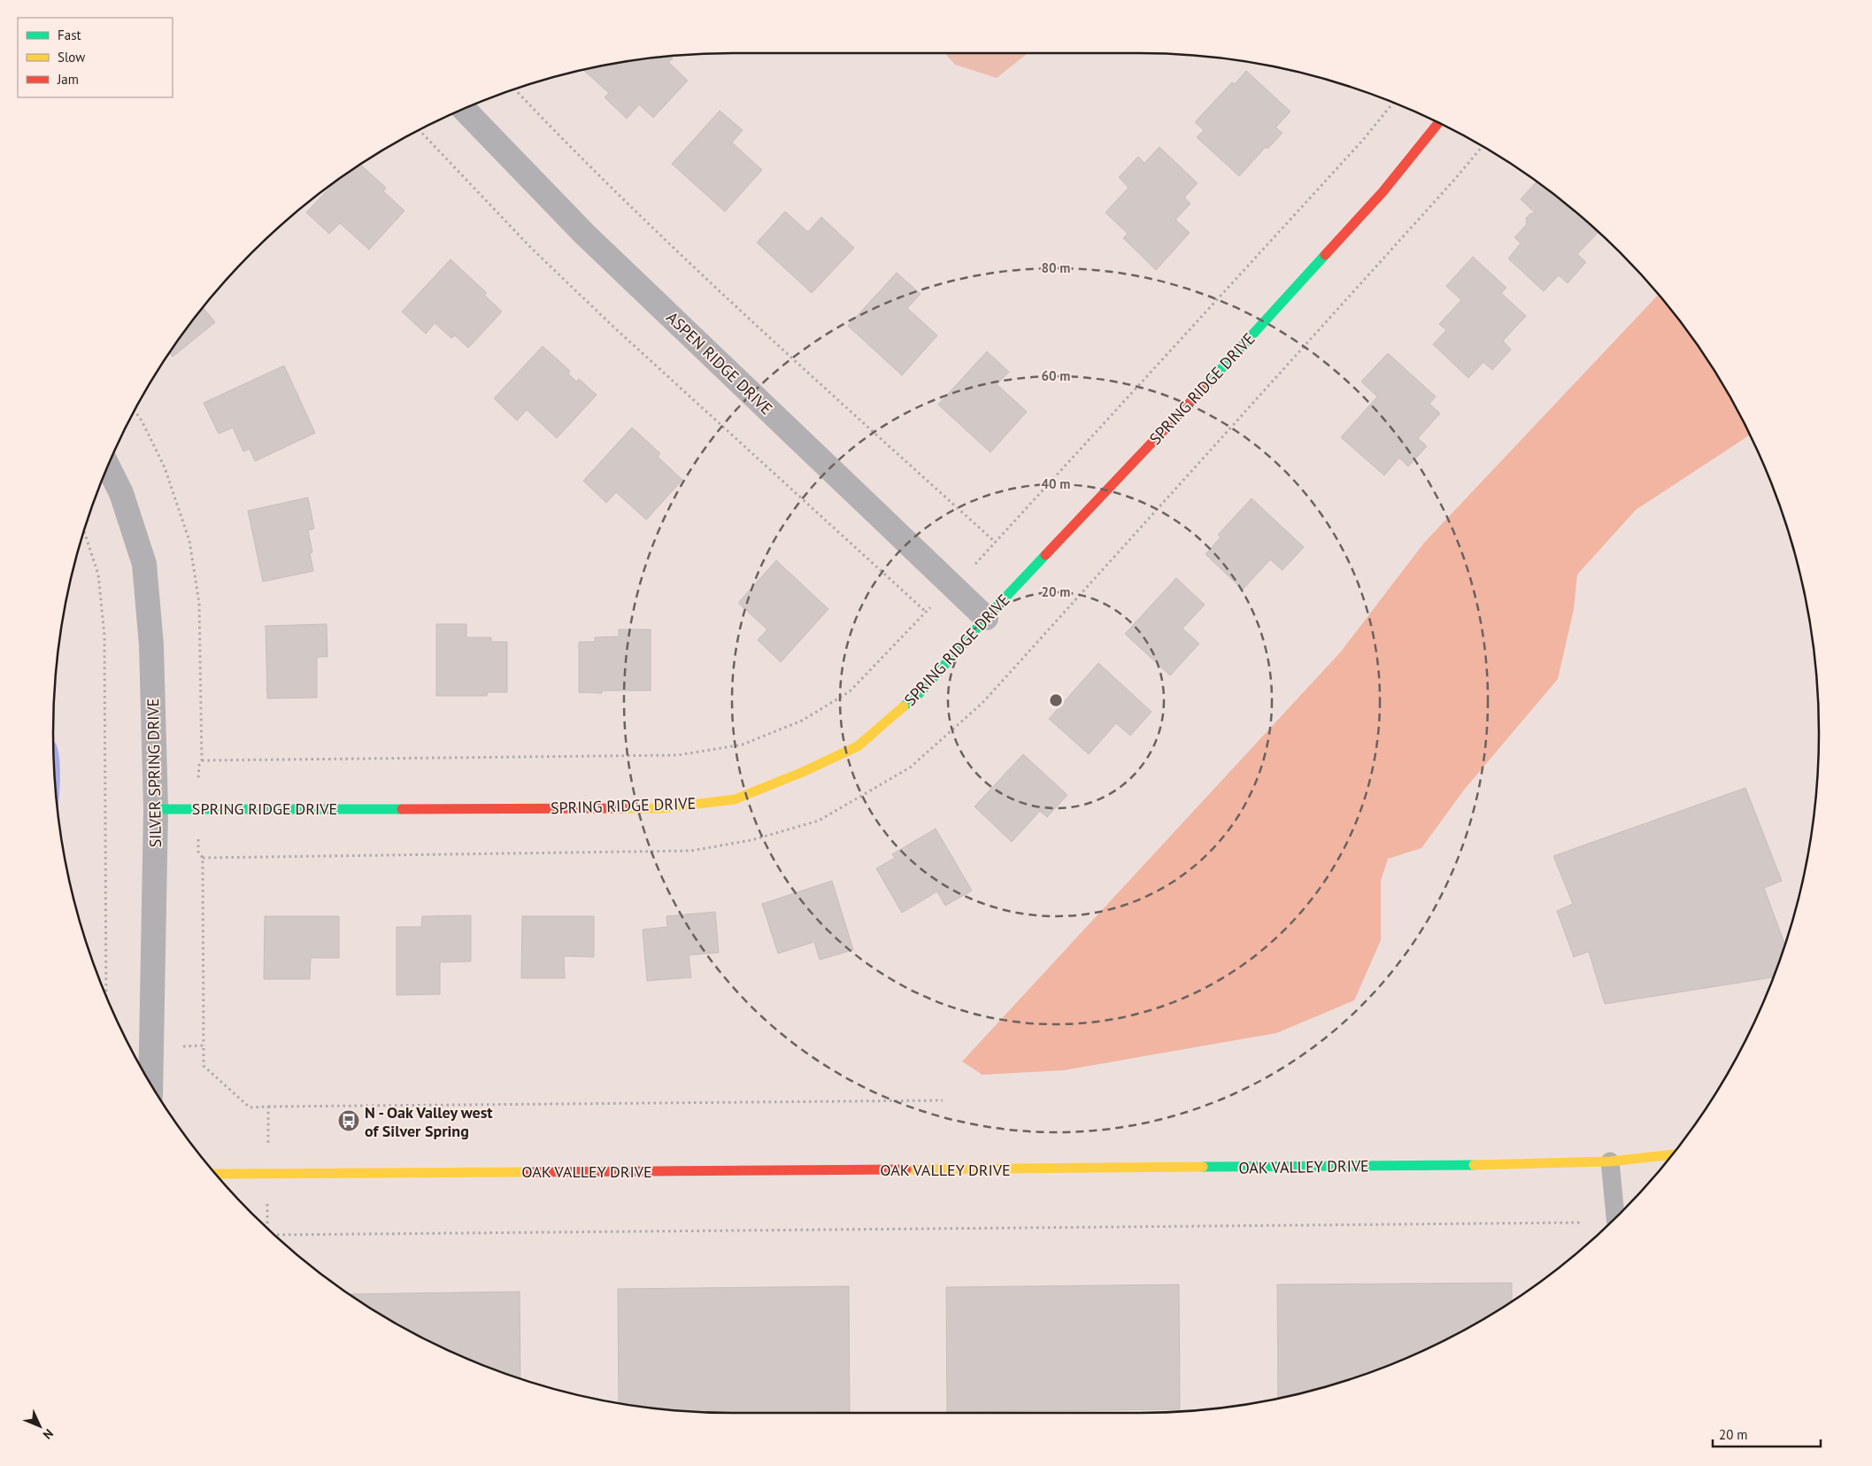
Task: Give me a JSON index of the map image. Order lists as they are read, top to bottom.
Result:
{
  "streets": {
    "street": [
      "ASPEN RIDGE DRIVE",
      "SPRING RIDGE DRIVE",
      "SILVER SPRING DRIVE",
      "OAK VALLEY DRIVE"
    ]
  },
  "crossings": [
    ["ASPEN RIDGE DRIVE", "SPRING RIDGE DRIVE"],
    ["SPRING RIDGE DRIVE", "SILVER SPRING DRIVE"]
  ],
  "places": {
    "bus stop": ["N - Oak Valley west of Silver Spring"]
  },
  "legend": ["Fast", "Slow", "Jam"],
  "scale_bar": "20 m",
  "north": "bottom right",
  "rings": [
    "80 m",
    "60 m",
    "40 m",
    "20 m"
  ]
}
